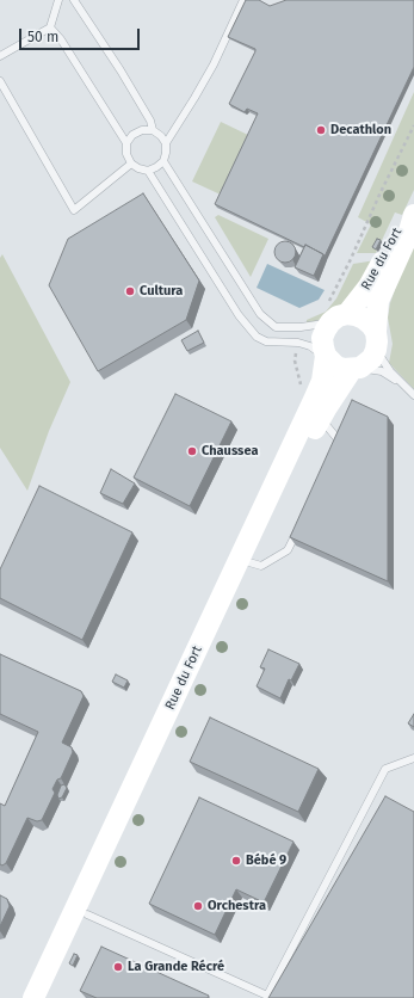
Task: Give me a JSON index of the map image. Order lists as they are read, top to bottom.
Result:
{
  "streets": {
    "main road": ["Rue du Fort"]
  },
  "places": [
    "Decathlon",
    "Cultura",
    "Chaussea",
    "Bébé 9",
    "Orchestra",
    "La Grande Récré"
  ],
  "scale_bar": "50 m"
}
